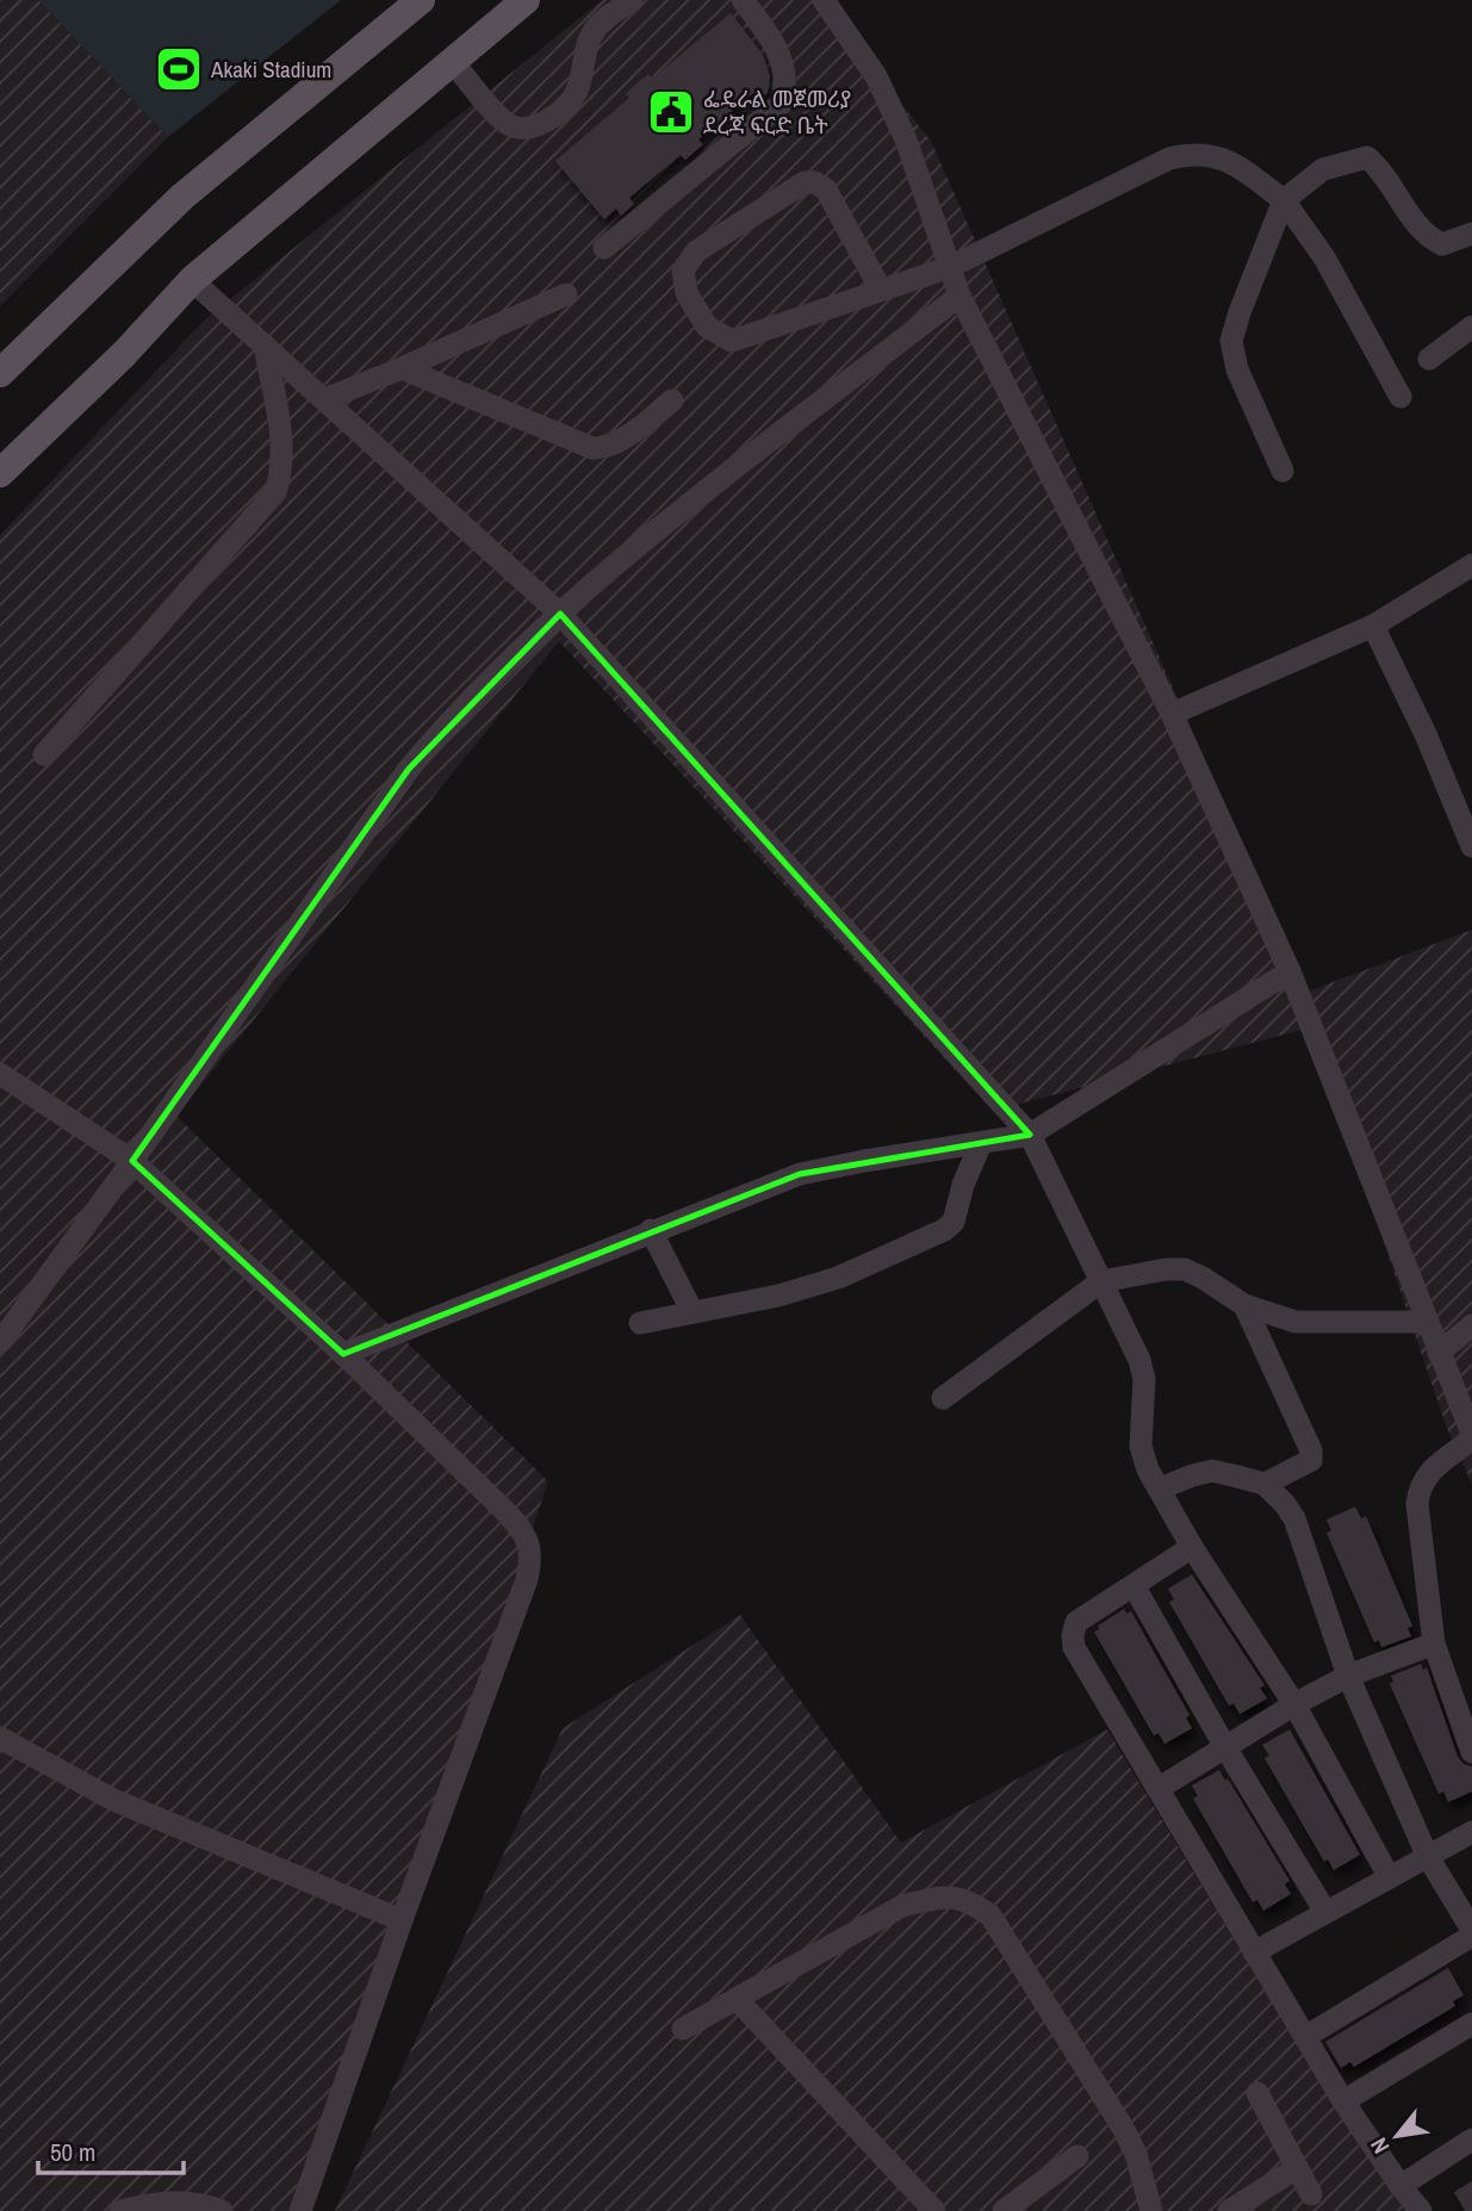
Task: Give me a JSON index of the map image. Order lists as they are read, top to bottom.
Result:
{
  "places": {
    "sports": ["Akaki Stadium"],
    "public building": ["ፌዴራል መጀመሪያ ደረጃ ፍርድ ቤት"]
  },
  "scale_bar": "50 m",
  "north": "bottom left"
}
